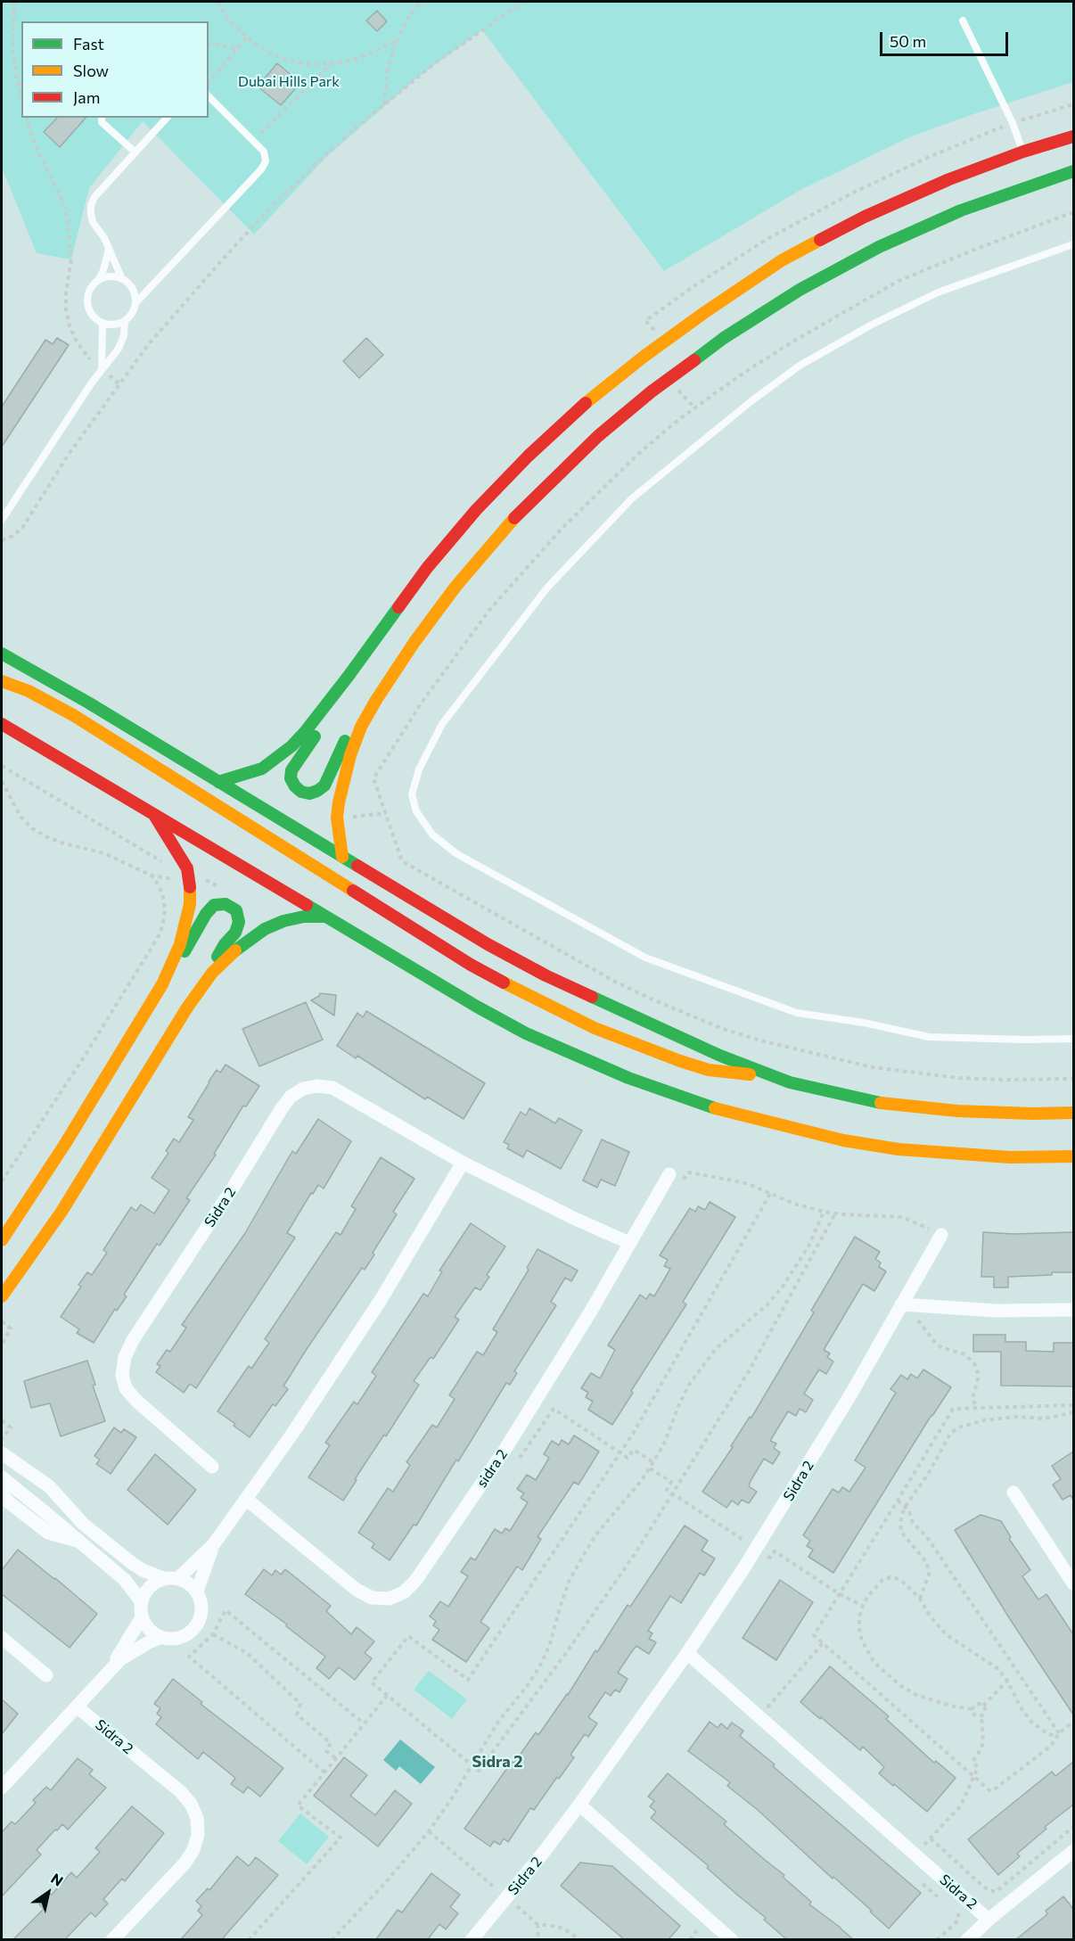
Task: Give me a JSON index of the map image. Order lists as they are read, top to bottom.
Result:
{
  "streets": {
    "street": ["Sidra 2", "sidra 2"]
  },
  "crossings": [
    ["Sidra 2", "sidra 2"]
  ],
  "districts": ["Sidra 2"],
  "parks": ["Dubai Hills Park"],
  "legend": ["Fast", "Slow", "Jam"],
  "scale_bar": "50 m",
  "north": "top right"
}
